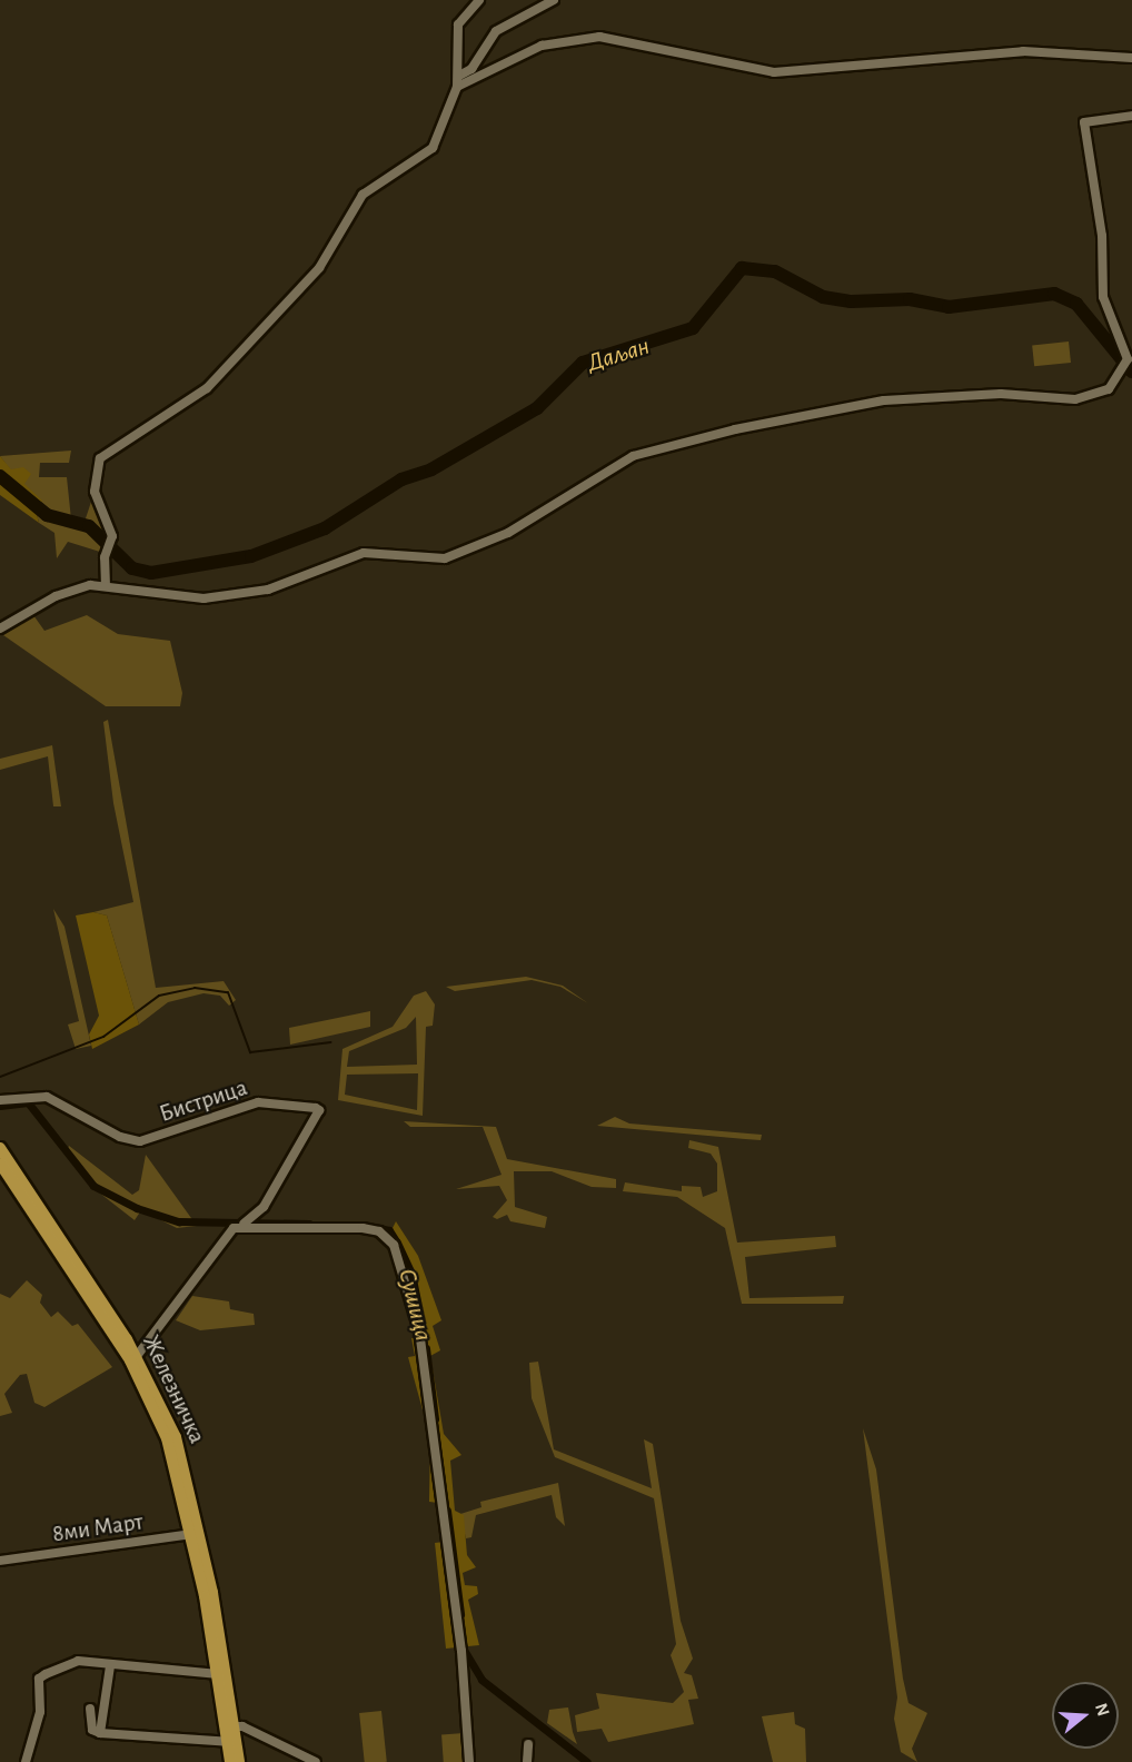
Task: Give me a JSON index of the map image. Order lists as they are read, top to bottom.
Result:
{
  "streets": {
    "main road": ["Железничка"],
    "street": ["Бистрица", "8ми Март"]
  },
  "crossings": [
    ["Железничка", "8ми Март"]
  ],
  "water": ["Даљан", "Сушица"],
  "north": "right"
}
